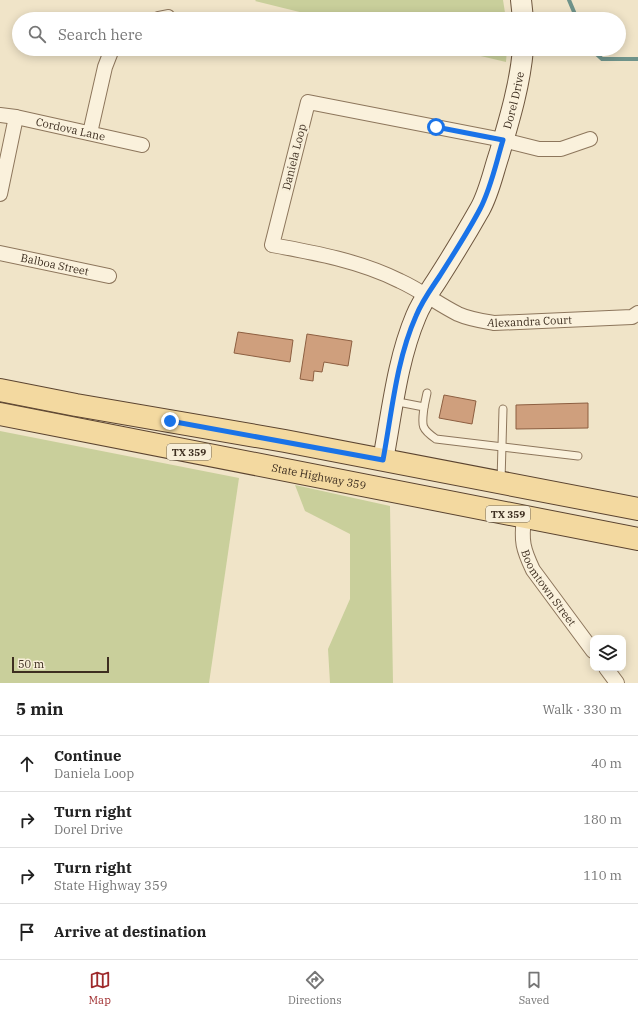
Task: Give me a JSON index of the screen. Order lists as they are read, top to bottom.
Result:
{
  "streets": {
    "main road": ["TX 359", "State Highway 359"],
    "street": [
      "Dorel Drive",
      "Cordova Lane",
      "Daniela Loop",
      "Balboa Street",
      "Alexandra Court",
      "Boomtown Street"
    ]
  },
  "crossings": [
    ["Dorel Drive", "Daniela Loop"],
    ["Dorel Drive", "Alexandra Court"],
    ["Dorel Drive", "TX 359"],
    ["Daniela Loop", "Alexandra Court"],
    ["State Highway 359", "Boomtown Street"]
  ],
  "scale_bar": "50 m",
  "page": {
    "search": "Search here",
    "scale": "50 m",
    "heading": ["5 min", "Walk · 330 m"],
    "list": [
      ["Continue", "Daniela Loop", "40 m"],
      ["Turn right", "Dorel Drive", "180 m"],
      ["Turn right", "State Highway 359", "110 m"],
      "Arrive at destination"
    ],
    "nav": ["Map", "Directions", "Saved"]
  }
}
